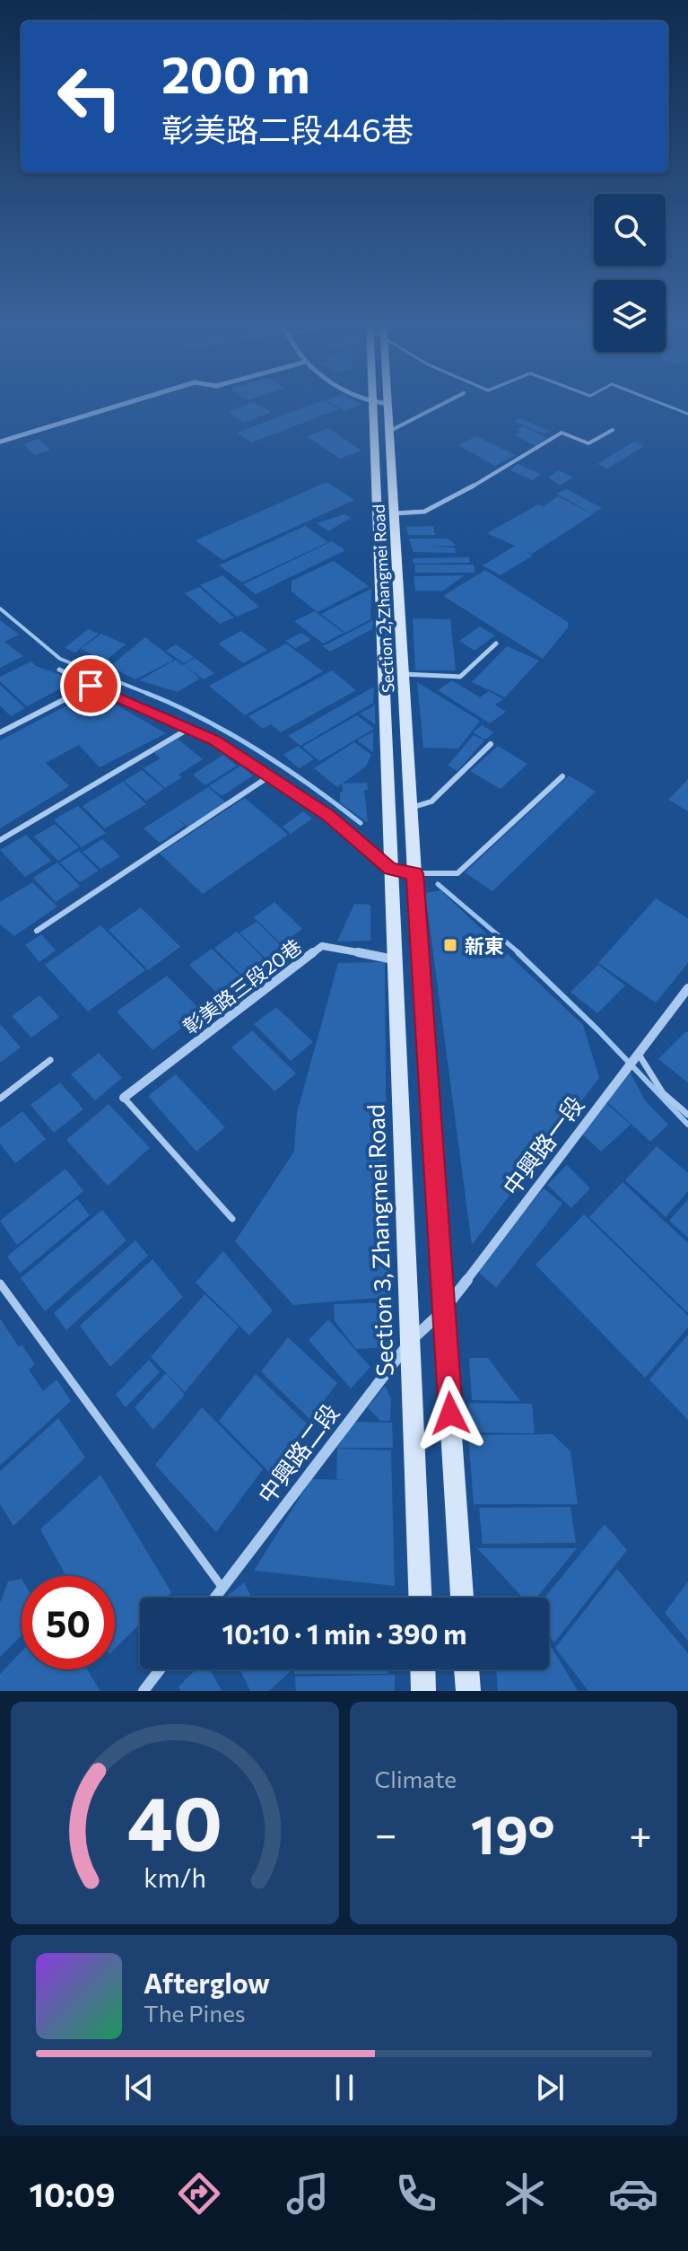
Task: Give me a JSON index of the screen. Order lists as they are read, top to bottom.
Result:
{
  "streets": {
    "main road": ["Section 2, Zhangmei Road", "Section 3, Zhangmei Road"],
    "street": ["彰美路三段20巷", "中興路一段", "中興路二段"]
  },
  "crossings": [
    ["Section 2, Zhangmei Road", "Section 3, Zhangmei Road"],
    ["彰美路三段20巷", "Section 3, Zhangmei Road"],
    ["中興路一段", "中興路二段"],
    ["Section 3, Zhangmei Road", "中興路二段"]
  ],
  "places": {
    "transit": ["新東"]
  },
  "page": {
    "turn": ["200 m", "彰美路二段446巷"],
    "limit": "50",
    "trip": "10:10 · 1 min · 390 m",
    "tile": "Climate",
    "heat": ["−", "19°", "+"],
    "song": ["Afterglow", "The Pines"],
    "tabs": "10:09",
    "gauge": ["40", "km/h"]
  }
}
